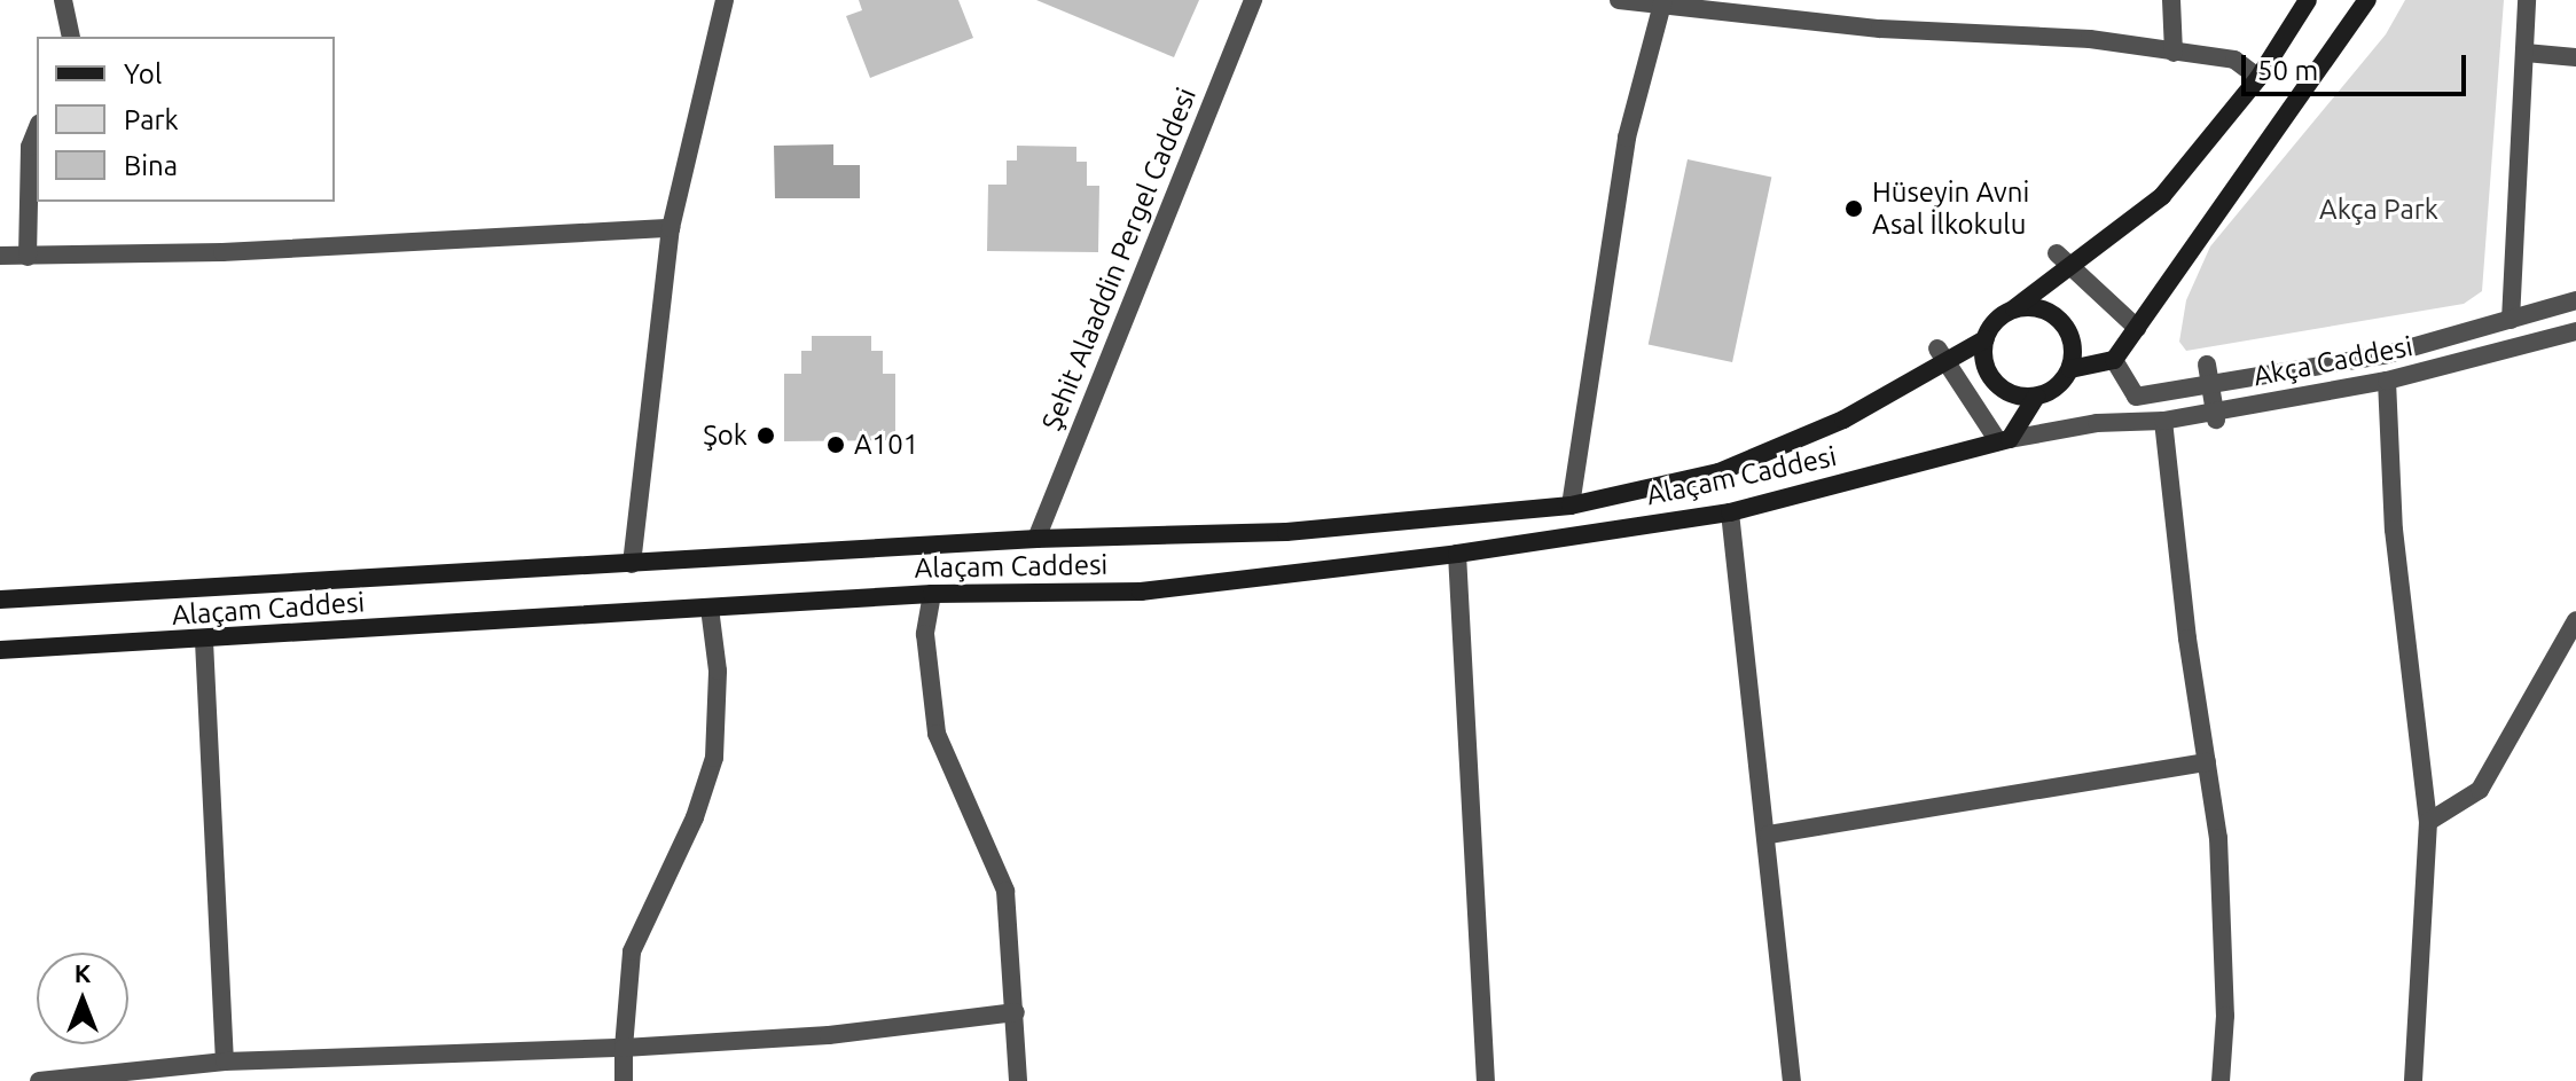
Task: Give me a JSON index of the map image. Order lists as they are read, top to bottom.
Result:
{
  "streets": {
    "main road": ["Alaçam Caddesi"],
    "street": ["Şehit Alaaddin Pergel Caddesi", "Akça Caddesi"]
  },
  "crossings": [
    ["Şehit Alaaddin Pergel Caddesi", "Alaçam Caddesi"],
    ["Akça Caddesi", "Alaçam Caddesi"]
  ],
  "parks": ["Akça Park"],
  "places": ["Hüseyin Avni Asal İlkokulu", "Şok", "A101"],
  "legend": ["Yol", "Park", "Bina"],
  "scale_bar": "50 m",
  "north": "top"
}
